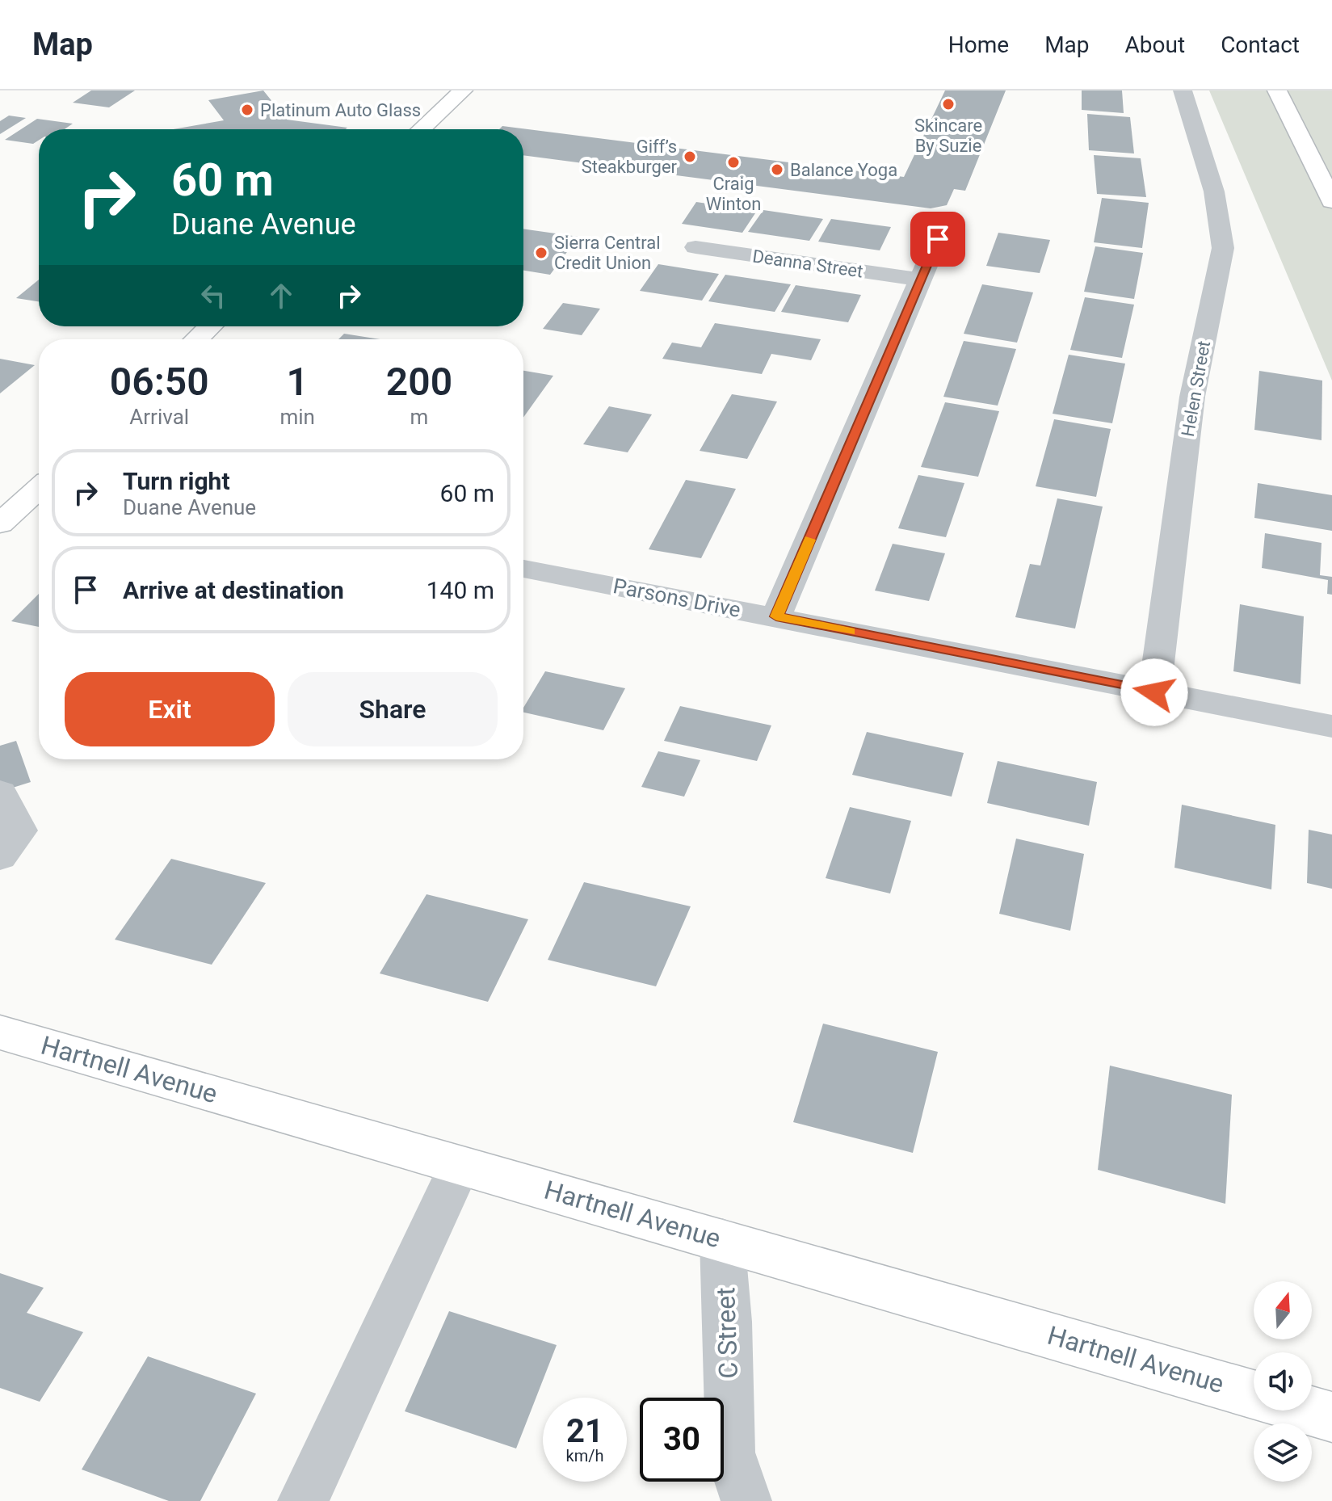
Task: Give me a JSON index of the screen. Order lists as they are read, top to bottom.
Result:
{
  "streets": {
    "main road": ["Hartnell Avenue"],
    "street": [
      "Deanna Street",
      "Helen Street",
      "Parsons Drive",
      "C Street"
    ]
  },
  "crossings": [
    ["Helen Street", "Parsons Drive"],
    ["Hartnell Avenue", "C Street"]
  ],
  "places": [
    "Skincare By Suzie",
    "Platinum Auto Glass",
    "Giff’s Steakburger",
    "Craig Winton",
    "Balance Yoga",
    "Sierra Central Credit Union"
  ],
  "north": "top",
  "page": {
    "header": "Map",
    "nav": [
      "Home",
      "Map",
      "About",
      "Contact"
    ],
    "turn": ["60 m", "Duane Avenue"],
    "eta": [
      "06:50",
      "Arrival",
      "1",
      "min",
      "200",
      "m"
    ],
    "list": [
      {
        "name": "Turn right",
        "note": "Duane Avenue",
        "value": "60 m"
      },
      {
        "name": "Arrive at destination",
        "value": "140 m"
      }
    ],
    "buttons": ["Exit", "Share"],
    "speed": "21 km/h",
    "limit": "30"
  }
}
